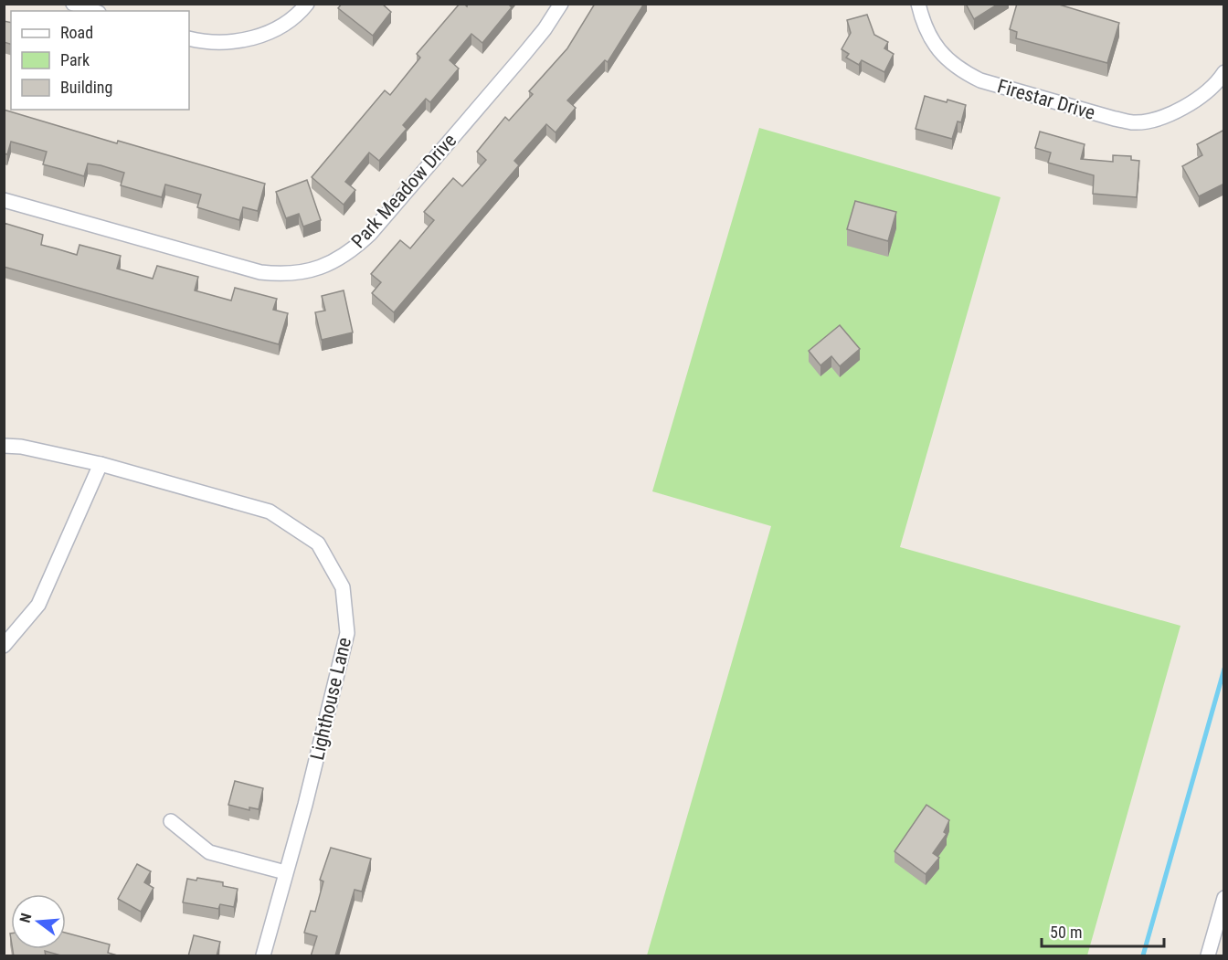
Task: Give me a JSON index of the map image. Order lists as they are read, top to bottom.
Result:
{
  "streets": {
    "street": ["Firestar Drive", "Park Meadow Drive", "Lighthouse Lane"]
  },
  "legend": ["Road", "Park", "Building"],
  "scale_bar": "50 m",
  "north": "left"
}
